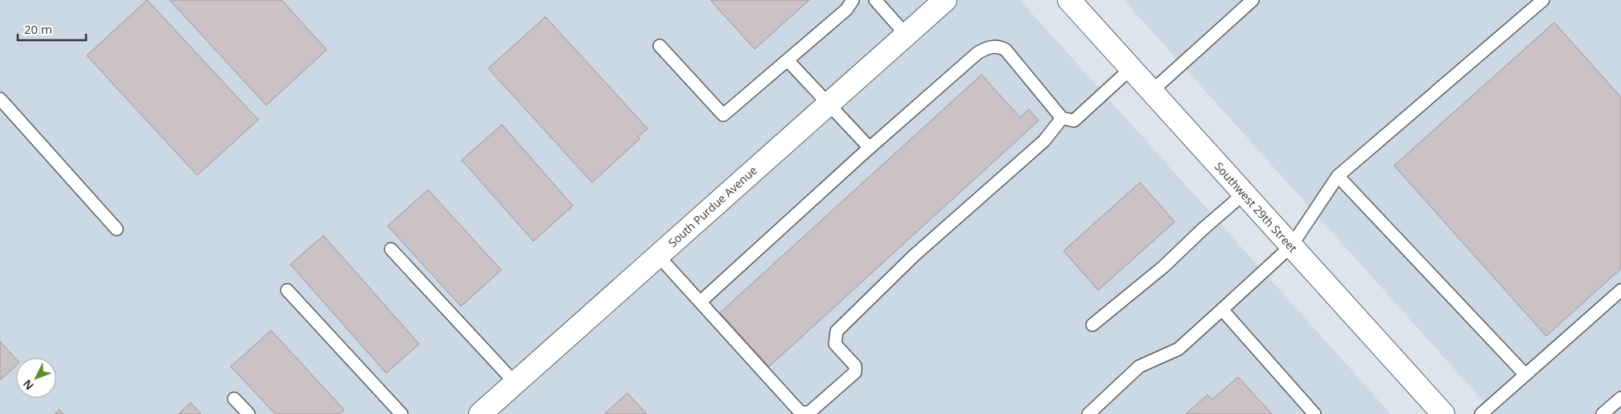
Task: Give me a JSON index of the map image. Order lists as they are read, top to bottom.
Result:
{
  "streets": {
    "street": ["South Purdue Avenue", "Southwest 29th Street"]
  },
  "scale_bar": "20 m",
  "north": "bottom left"
}
